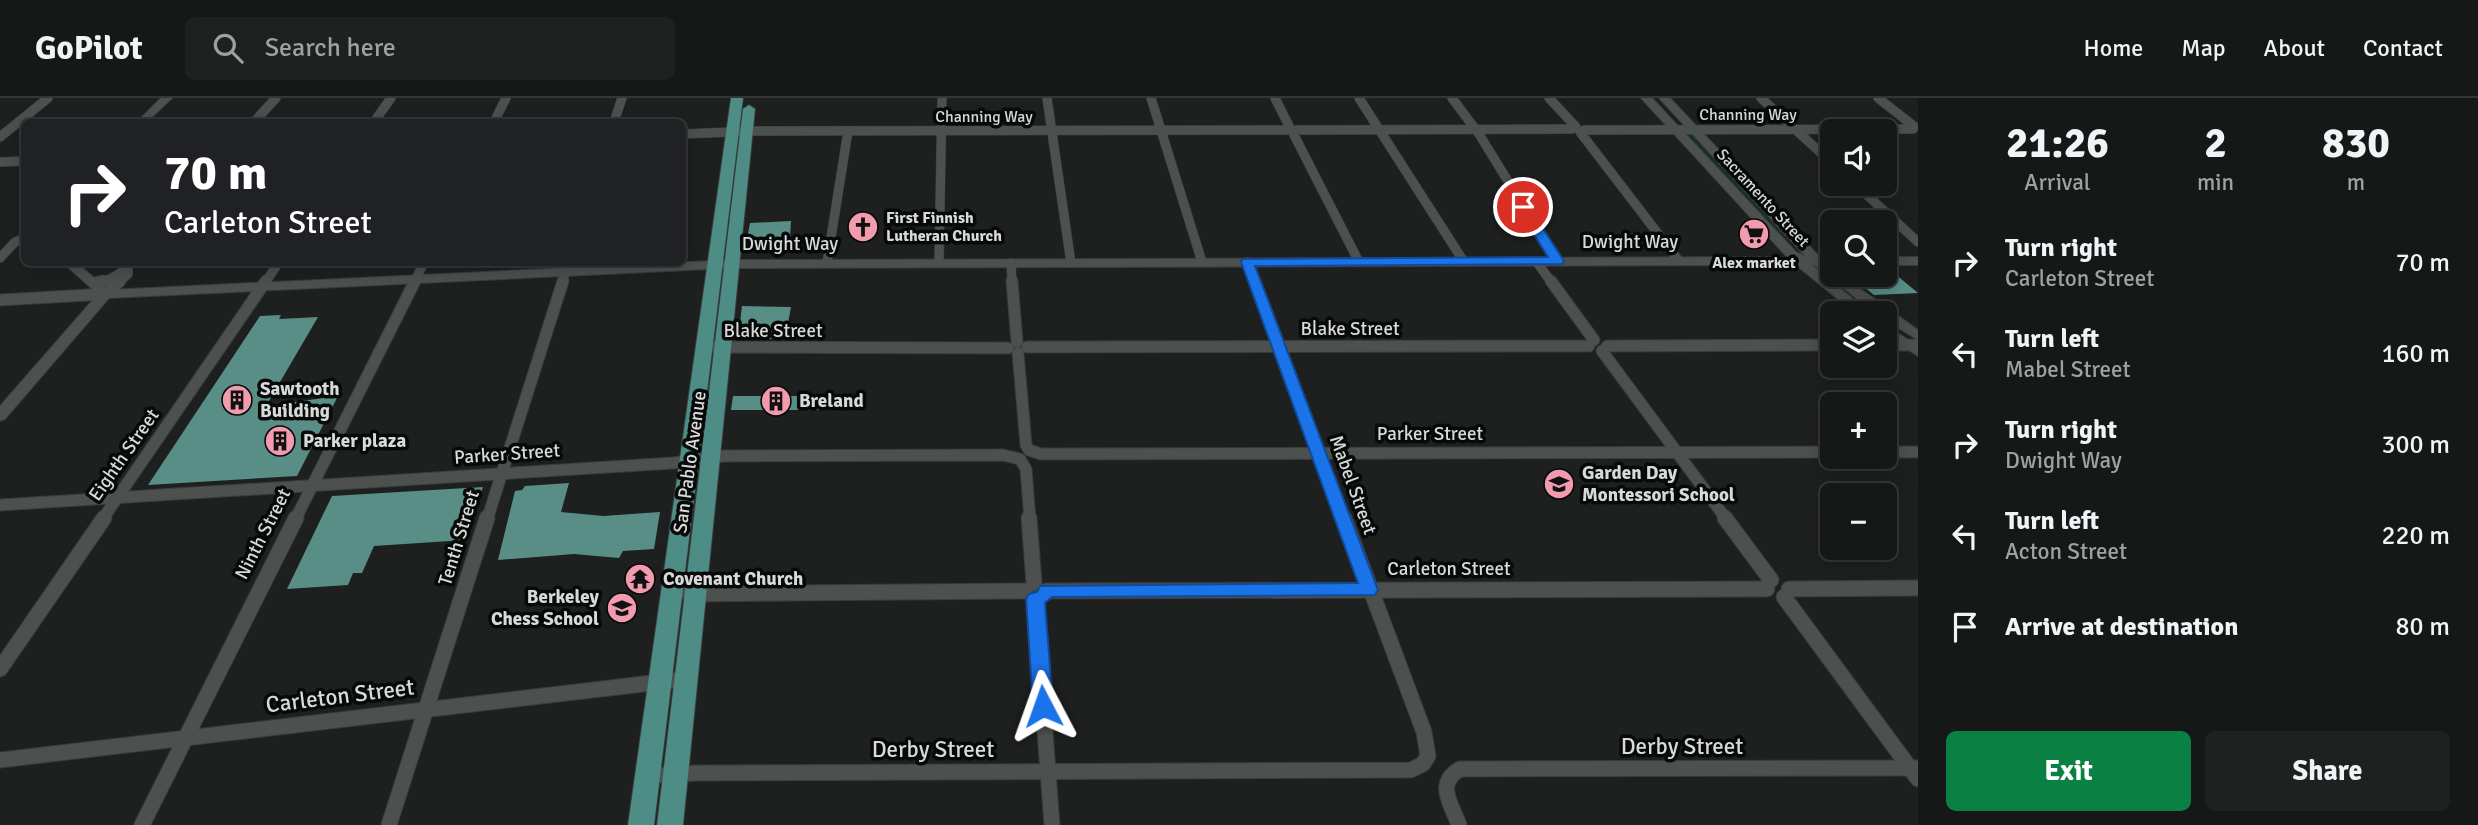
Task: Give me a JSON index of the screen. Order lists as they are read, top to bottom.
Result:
{
  "streets": {
    "main road": ["San Pablo Avenue"],
    "street": [
      "Channing Way",
      "Sacramento Street",
      "Dwight Way",
      "Blake Street",
      "Parker Street",
      "Eighth Street",
      "Mabel Street",
      "Ninth Street",
      "Tenth Street",
      "Carleton Street",
      "Derby Street"
    ]
  },
  "crossings": [
    ["Channing Way", "Sacramento Street"],
    ["Channing Way", "San Pablo Avenue"],
    ["Sacramento Street", "Dwight Way"],
    ["Dwight Way", "Eighth Street"],
    ["Dwight Way", "San Pablo Avenue"],
    ["Dwight Way", "Mabel Street"],
    ["Dwight Way", "Ninth Street"],
    ["Dwight Way", "Tenth Street"],
    ["Blake Street", "Parker Street"],
    ["Blake Street", "San Pablo Avenue"],
    ["Blake Street", "Mabel Street"],
    ["Parker Street", "Eighth Street"],
    ["Parker Street", "San Pablo Avenue"],
    ["Parker Street", "Mabel Street"],
    ["Parker Street", "Ninth Street"],
    ["Parker Street", "Tenth Street"],
    ["Parker Street", "Carleton Street"],
    ["San Pablo Avenue", "Carleton Street"],
    ["San Pablo Avenue", "Derby Street"],
    ["Mabel Street", "Carleton Street"],
    ["Mabel Street", "Derby Street"],
    ["Ninth Street", "Carleton Street"],
    ["Tenth Street", "Carleton Street"]
  ],
  "places": {
    "church": ["First Finnish Lutheran Church"],
    "supermarket": ["Alex market"],
    "building": ["Sawtooth Building", "Breland", "Parker plaza"],
    "school or university": ["Garden Day Montessori School", "Berkeley Chess School"],
    "temple": ["Covenant Church"]
  },
  "page": {
    "header": "GoPilot",
    "search": "Search here",
    "nav": [
      "Home",
      "Map",
      "About",
      "Contact"
    ],
    "eta": [
      "21:26",
      "Arrival",
      "2",
      "min",
      "830",
      "m"
    ],
    "map_buttons": ["+", "−"],
    "turn": ["70 m", "Carleton Street"],
    "list": [
      {
        "name": "Turn right",
        "note": "Carleton Street",
        "value": "70 m"
      },
      {
        "name": "Turn left",
        "note": "Mabel Street",
        "value": "160 m"
      },
      {
        "name": "Turn right",
        "note": "Dwight Way",
        "value": "300 m"
      },
      {
        "name": "Turn left",
        "note": "Acton Street",
        "value": "220 m"
      },
      {
        "name": "Arrive at destination",
        "value": "80 m"
      }
    ],
    "buttons": ["Exit", "Share"]
  }
}
